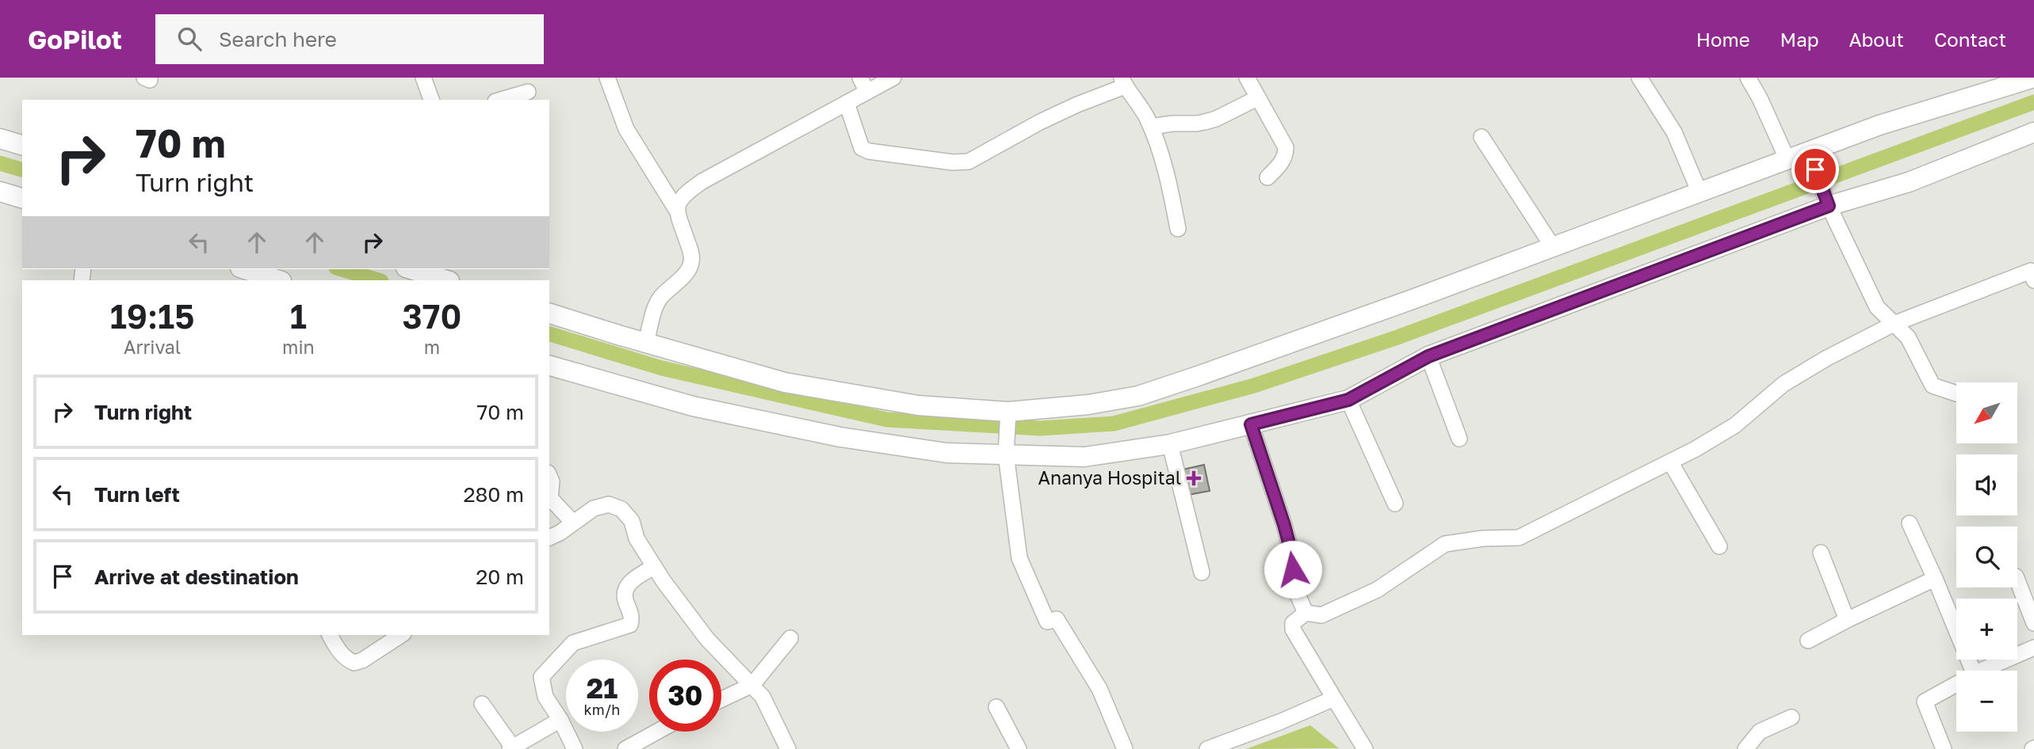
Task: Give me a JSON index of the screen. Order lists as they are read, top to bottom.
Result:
{
  "places": {
    "health": ["Ananya Hospital"]
  },
  "north": "bottom left",
  "page": {
    "header": "GoPilot",
    "search": "Search here",
    "nav": [
      "Home",
      "Map",
      "About",
      "Contact"
    ],
    "turn": ["70 m", "Turn right"],
    "eta": [
      "19:15",
      "Arrival",
      "1",
      "min",
      "370",
      "m"
    ],
    "list": [
      {
        "name": "Turn right",
        "value": "70 m"
      },
      {
        "name": "Turn left",
        "value": "280 m"
      },
      {
        "name": "Arrive at destination",
        "value": "20 m"
      }
    ],
    "map_buttons": ["+", "−"],
    "speed": "21 km/h",
    "limit": "30"
  }
}
